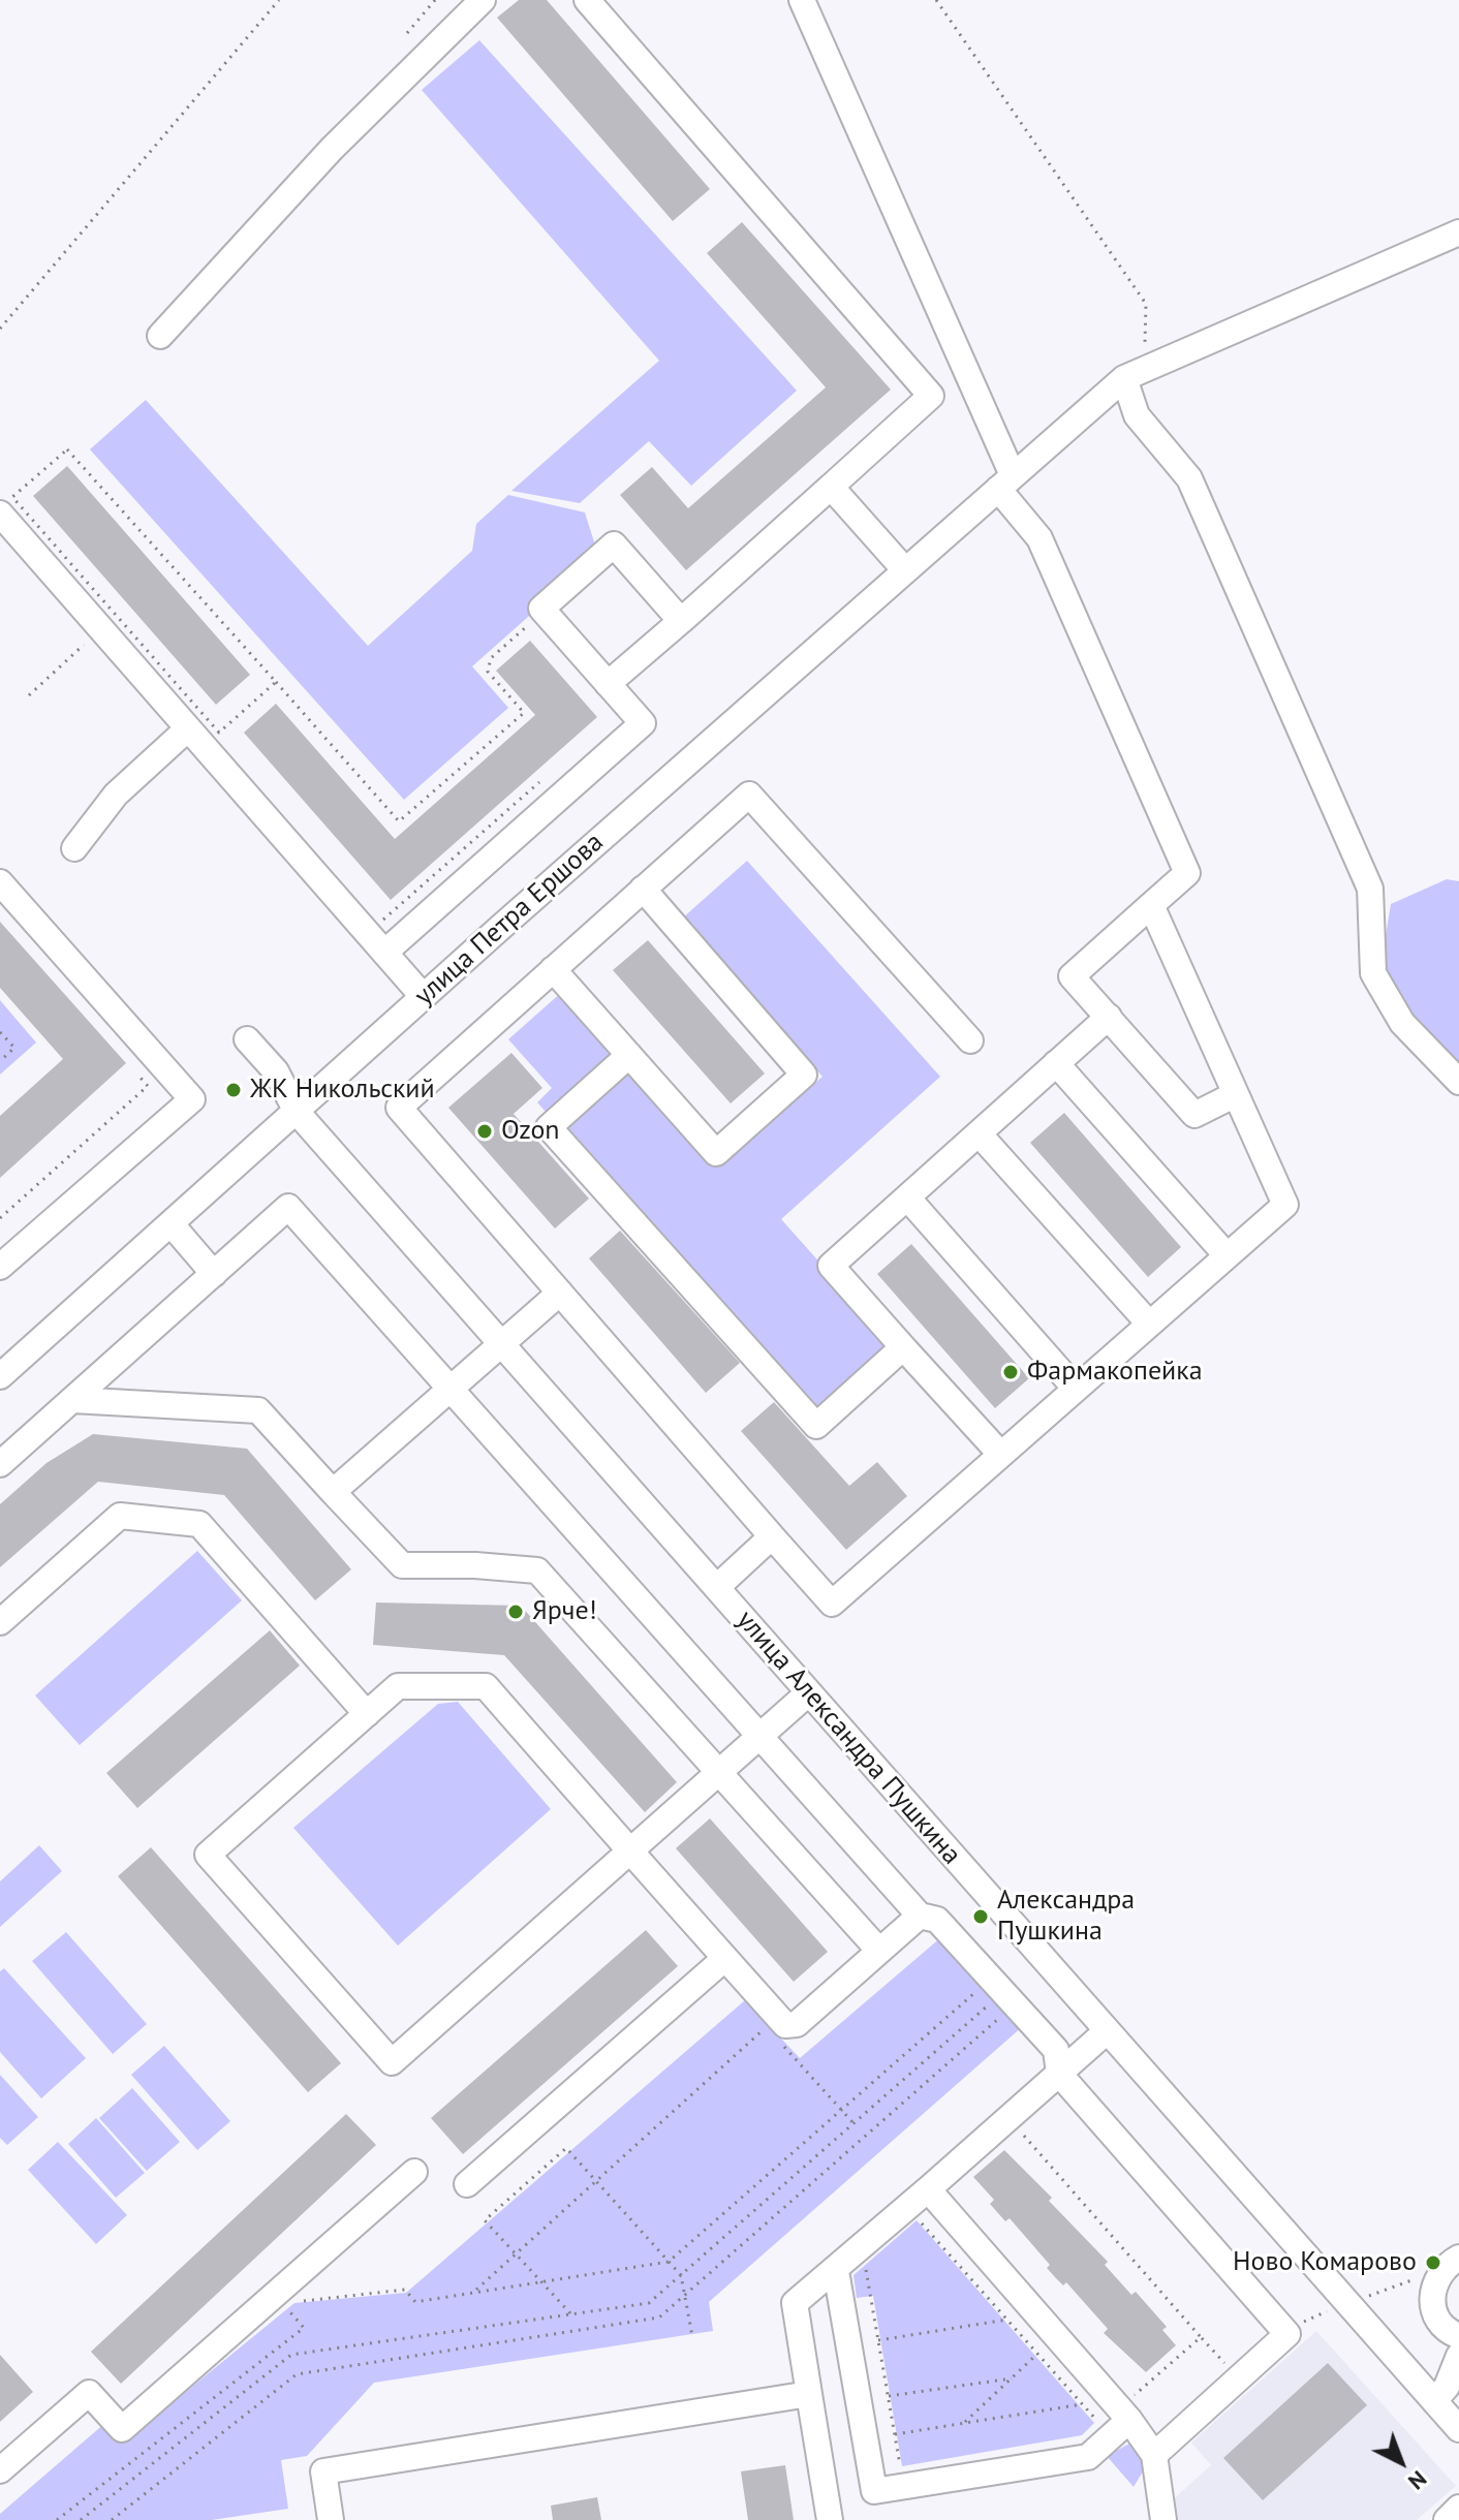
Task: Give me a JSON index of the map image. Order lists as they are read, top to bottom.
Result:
{
  "streets": {
    "street": ["улица Петра Ершова", "улица Александра Пушкина"]
  },
  "crossings": [
    ["улица Петра Ершова", "улица Александра Пушкина"]
  ],
  "places": [
    "ЖК Никольский",
    "Ozon",
    "Фармакопейка",
    "Ярче!",
    "Александра Пушкина",
    "Ново Комарово"
  ],
  "north": "bottom right"
}
